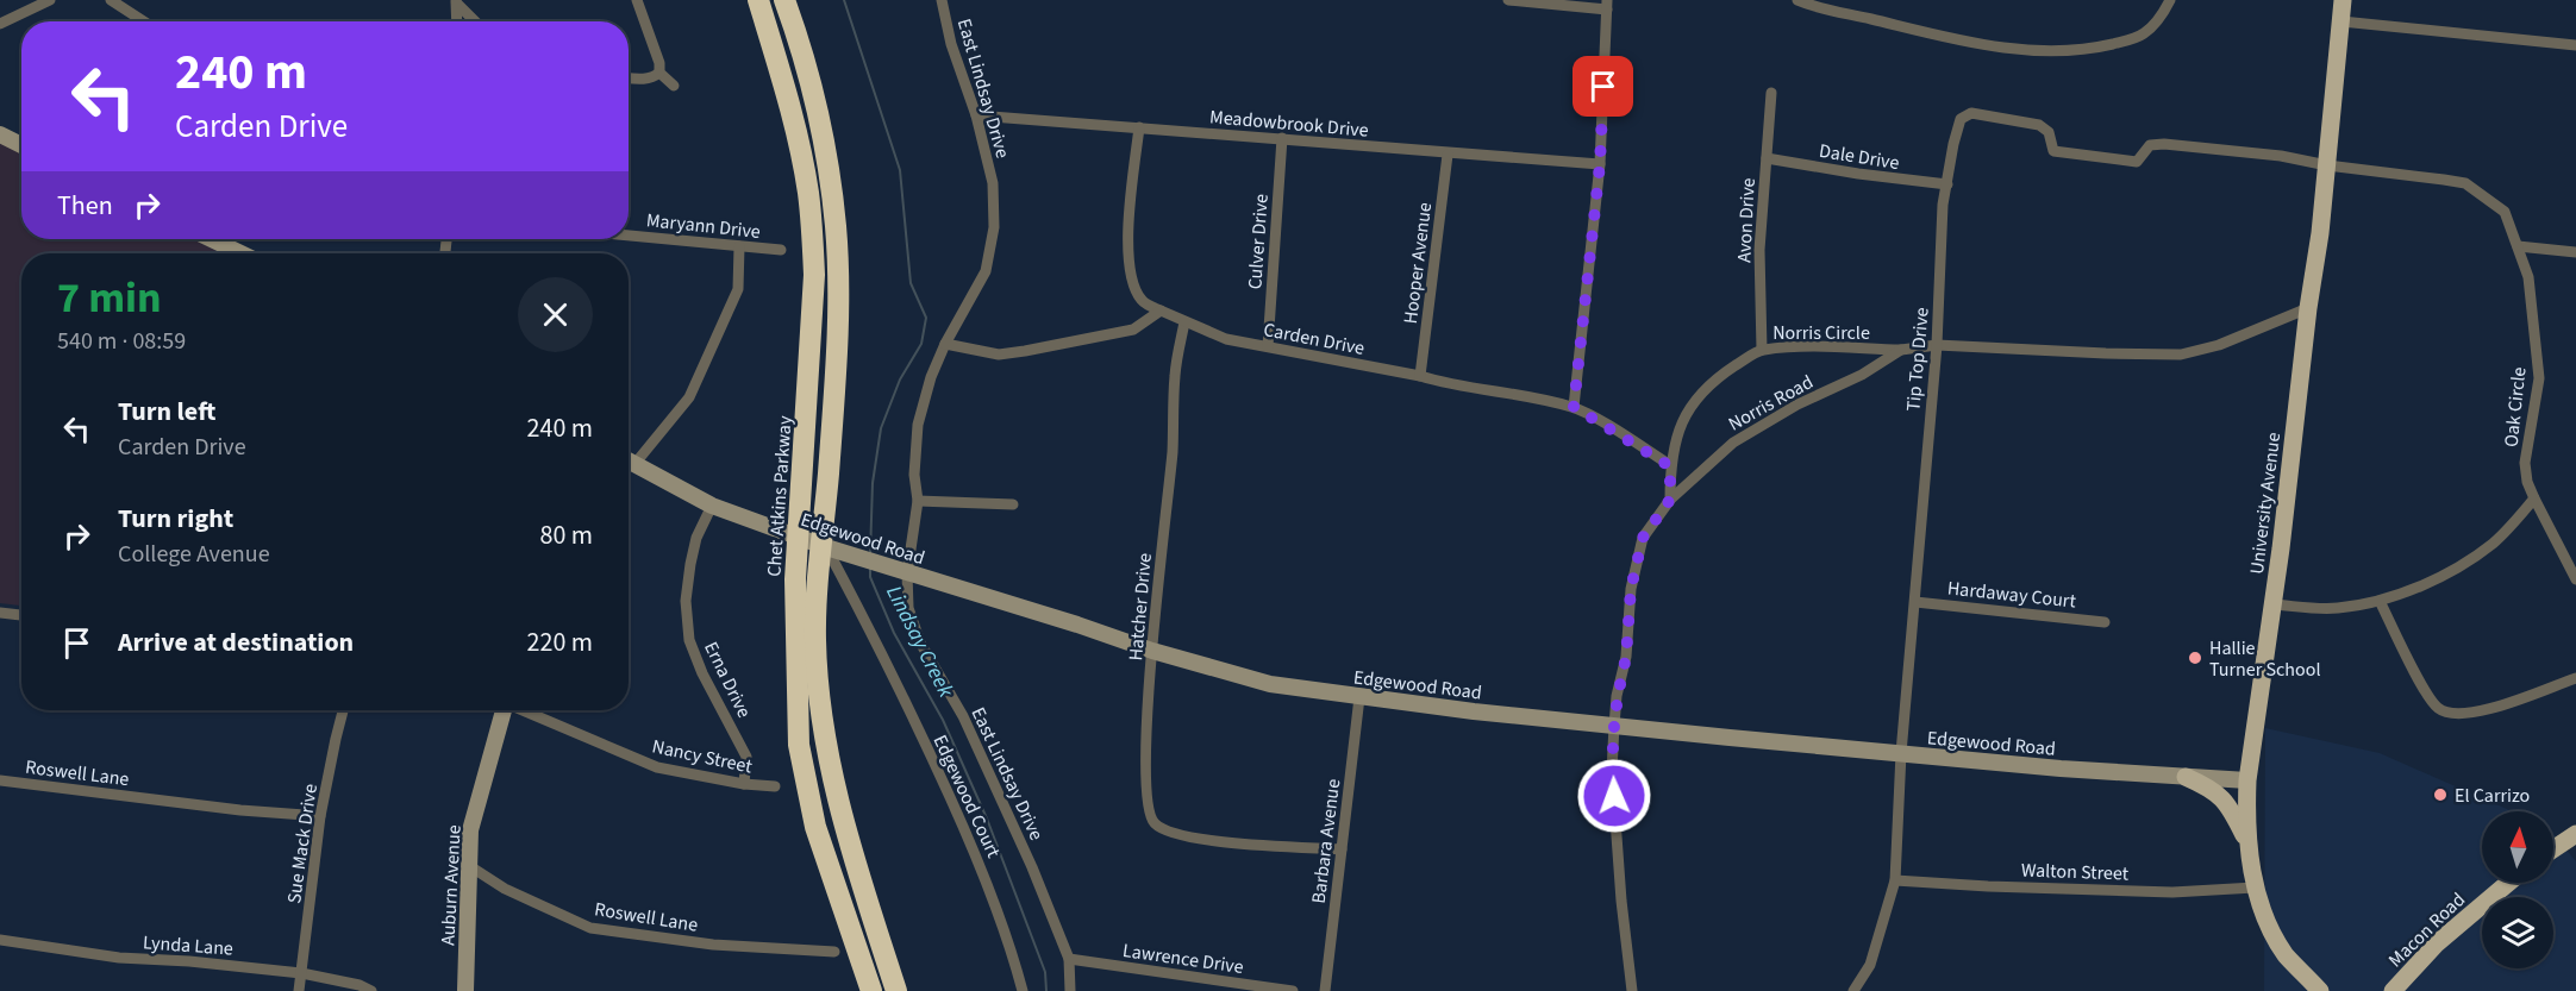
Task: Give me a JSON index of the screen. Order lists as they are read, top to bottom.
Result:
{
  "streets": {
    "highway": ["Chet Atkins Parkway"],
    "main road": ["University Avenue", "Macon Road"],
    "street": [
      "East Lindsay Drive",
      "Meadowbrook Drive",
      "Dale Drive",
      "Avon Drive",
      "Maryann Drive",
      "Culver Drive",
      "Hooper Avenue",
      "Norris Circle",
      "Carden Drive",
      "Tip Top Drive",
      "Norris Road",
      "Oak Circle",
      "Edgewood Road",
      "Hardaway Court",
      "Hatcher Drive",
      "Erna Drive",
      "Nancy Street",
      "Roswell Lane",
      "Edgewood Court",
      "Barbara Avenue",
      "Sue Mack Drive",
      "Walton Street",
      "Auburn Avenue",
      "Lynda Lane",
      "Lawrence Drive"
    ]
  },
  "crossings": [
    ["East Lindsay Drive", "Meadowbrook Drive"],
    ["East Lindsay Drive", "Edgewood Road"],
    ["East Lindsay Drive", "Lawrence Drive"],
    ["Meadowbrook Drive", "Culver Drive"],
    ["Meadowbrook Drive", "Hooper Avenue"],
    ["Dale Drive", "Avon Drive"],
    ["Dale Drive", "Tip Top Drive"],
    ["Avon Drive", "Norris Circle"],
    ["Culver Drive", "Carden Drive"],
    ["Hooper Avenue", "Carden Drive"],
    ["Norris Circle", "Carden Drive"],
    ["Norris Circle", "Norris Road"],
    ["Carden Drive", "Hatcher Drive"],
    ["Tip Top Drive", "Norris Road"],
    ["Tip Top Drive", "Oak Circle"],
    ["Tip Top Drive", "University Avenue"],
    ["Tip Top Drive", "Edgewood Road"],
    ["Tip Top Drive", "Hardaway Court"],
    ["Tip Top Drive", "Walton Street"],
    ["Norris Road", "University Avenue"],
    ["Norris Road", "Edgewood Road"],
    ["Oak Circle", "University Avenue"],
    ["University Avenue", "Edgewood Road"],
    ["University Avenue", "Walton Street"],
    ["Edgewood Road", "Hatcher Drive"],
    ["Edgewood Road", "Erna Drive"],
    ["Edgewood Road", "Edgewood Court"],
    ["Edgewood Road", "Barbara Avenue"],
    ["Hatcher Drive", "Barbara Avenue"],
    ["Erna Drive", "Nancy Street"],
    ["Roswell Lane", "Sue Mack Drive"],
    ["Roswell Lane", "Auburn Avenue"],
    ["Sue Mack Drive", "Lynda Lane"]
  ],
  "water": ["Lindsay Creek"],
  "places": ["Hallie Turner School", "El Carrizo"],
  "north": "top",
  "page": {
    "turn": ["240 m", "Carden Drive"],
    "then": "Then",
    "heading": ["7 min", "540 m · 08:59"],
    "list": [
      {
        "name": "Turn left",
        "note": "Carden Drive",
        "value": "240 m"
      },
      {
        "name": "Turn right",
        "note": "College Avenue",
        "value": "80 m"
      },
      {
        "name": "Arrive at destination",
        "value": "220 m"
      }
    ]
  }
}
